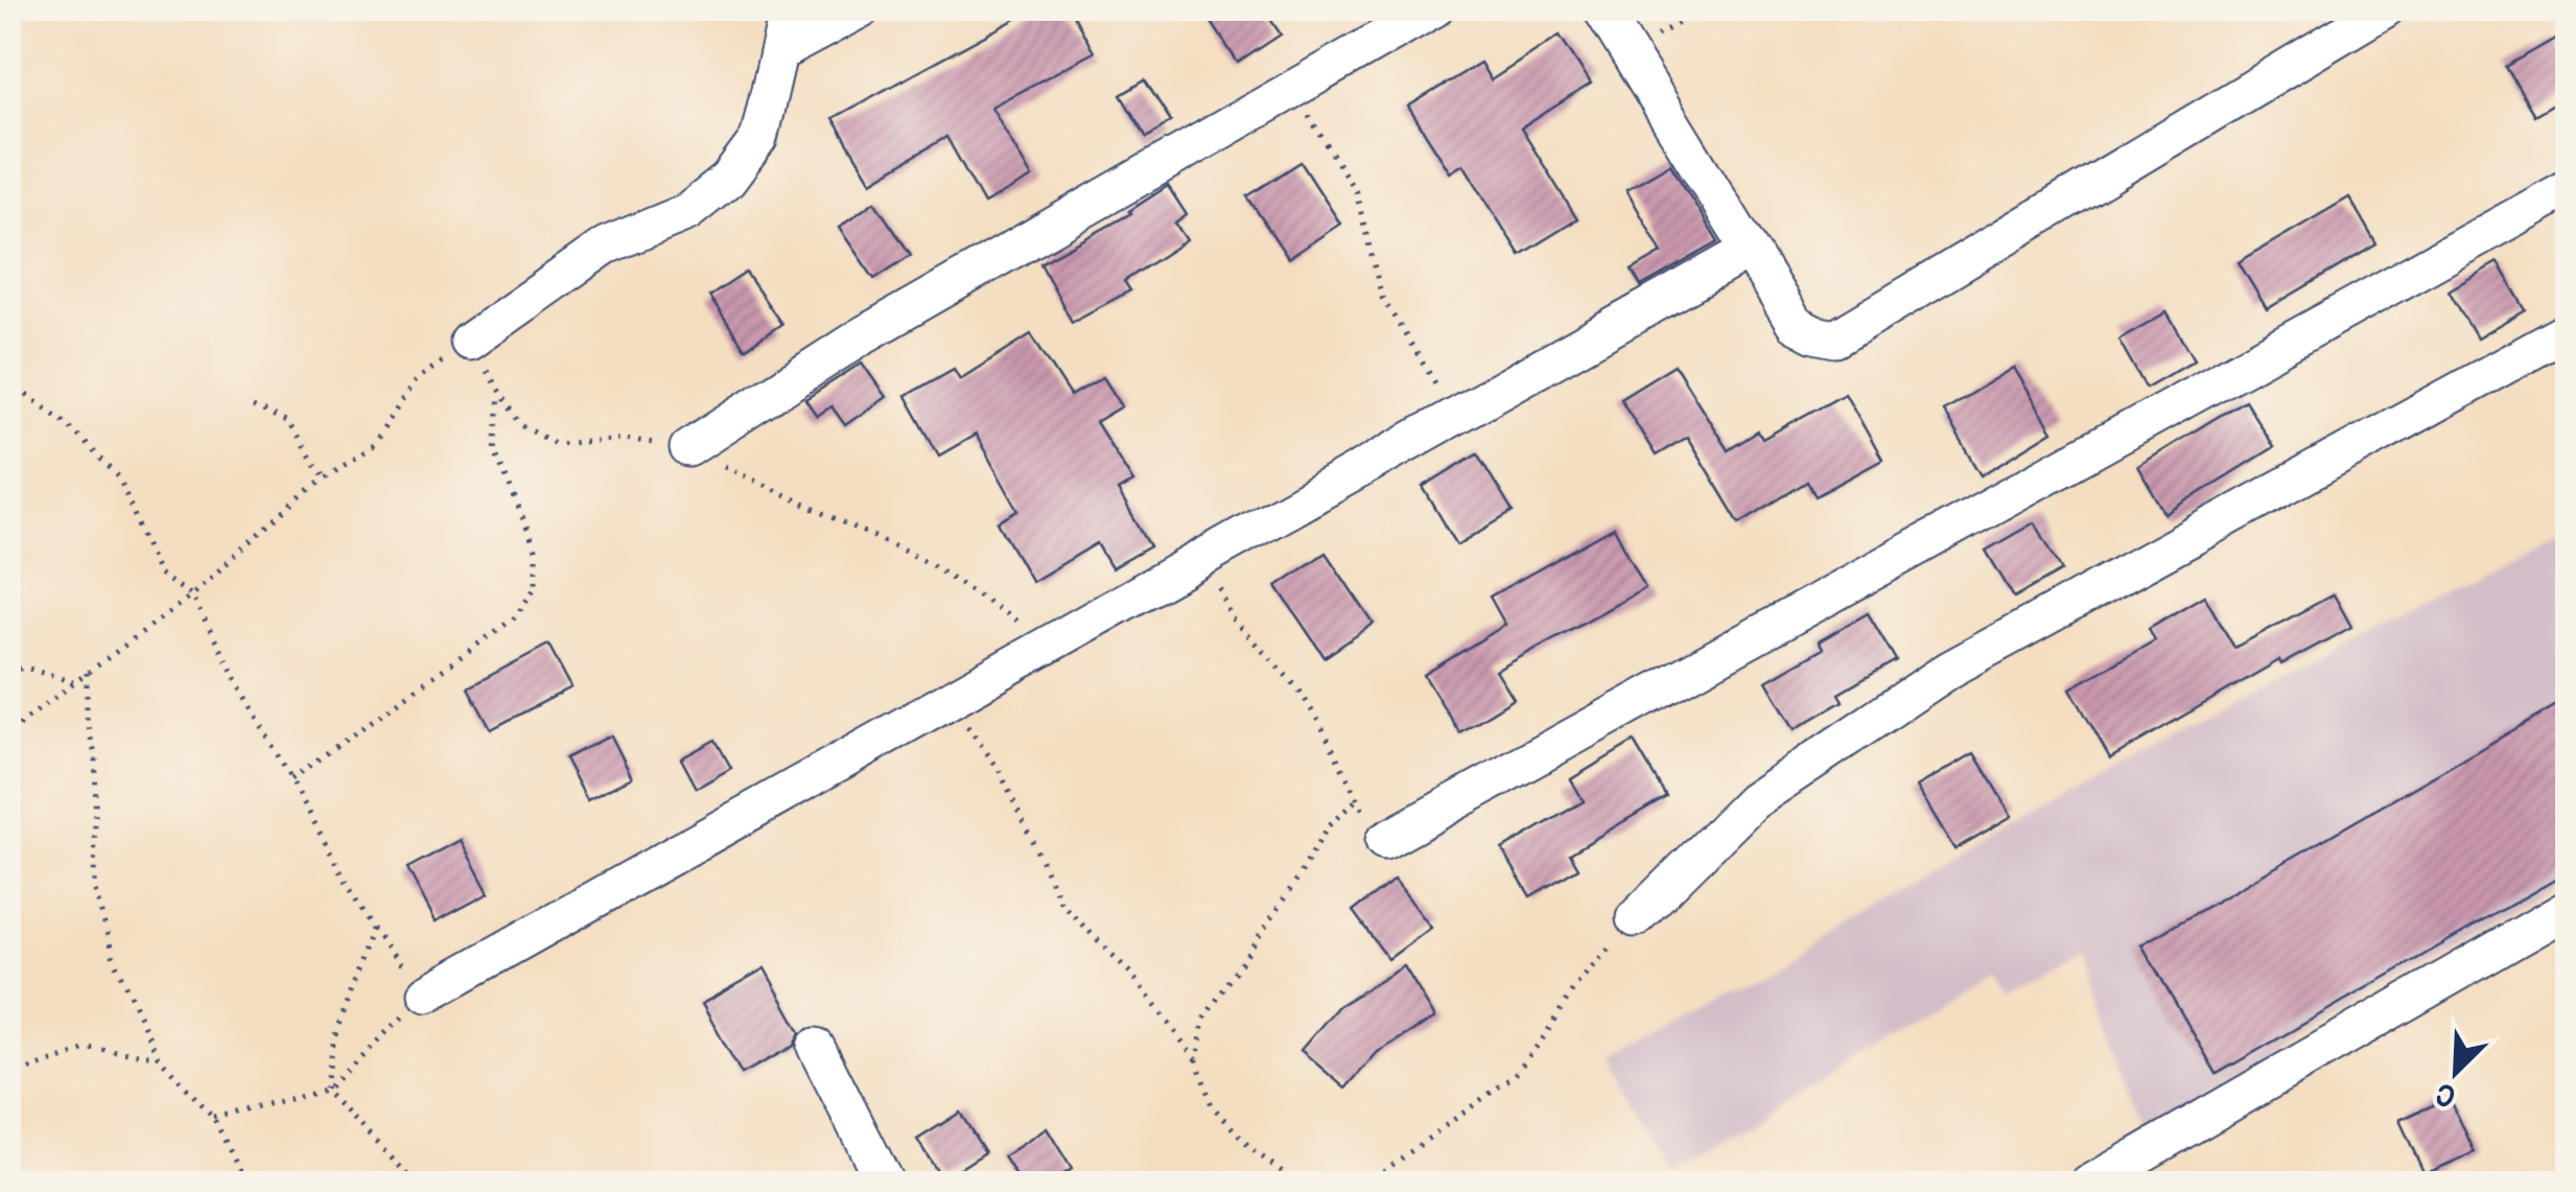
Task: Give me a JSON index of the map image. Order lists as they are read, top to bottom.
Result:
{
  "north": "bottom left"
}
